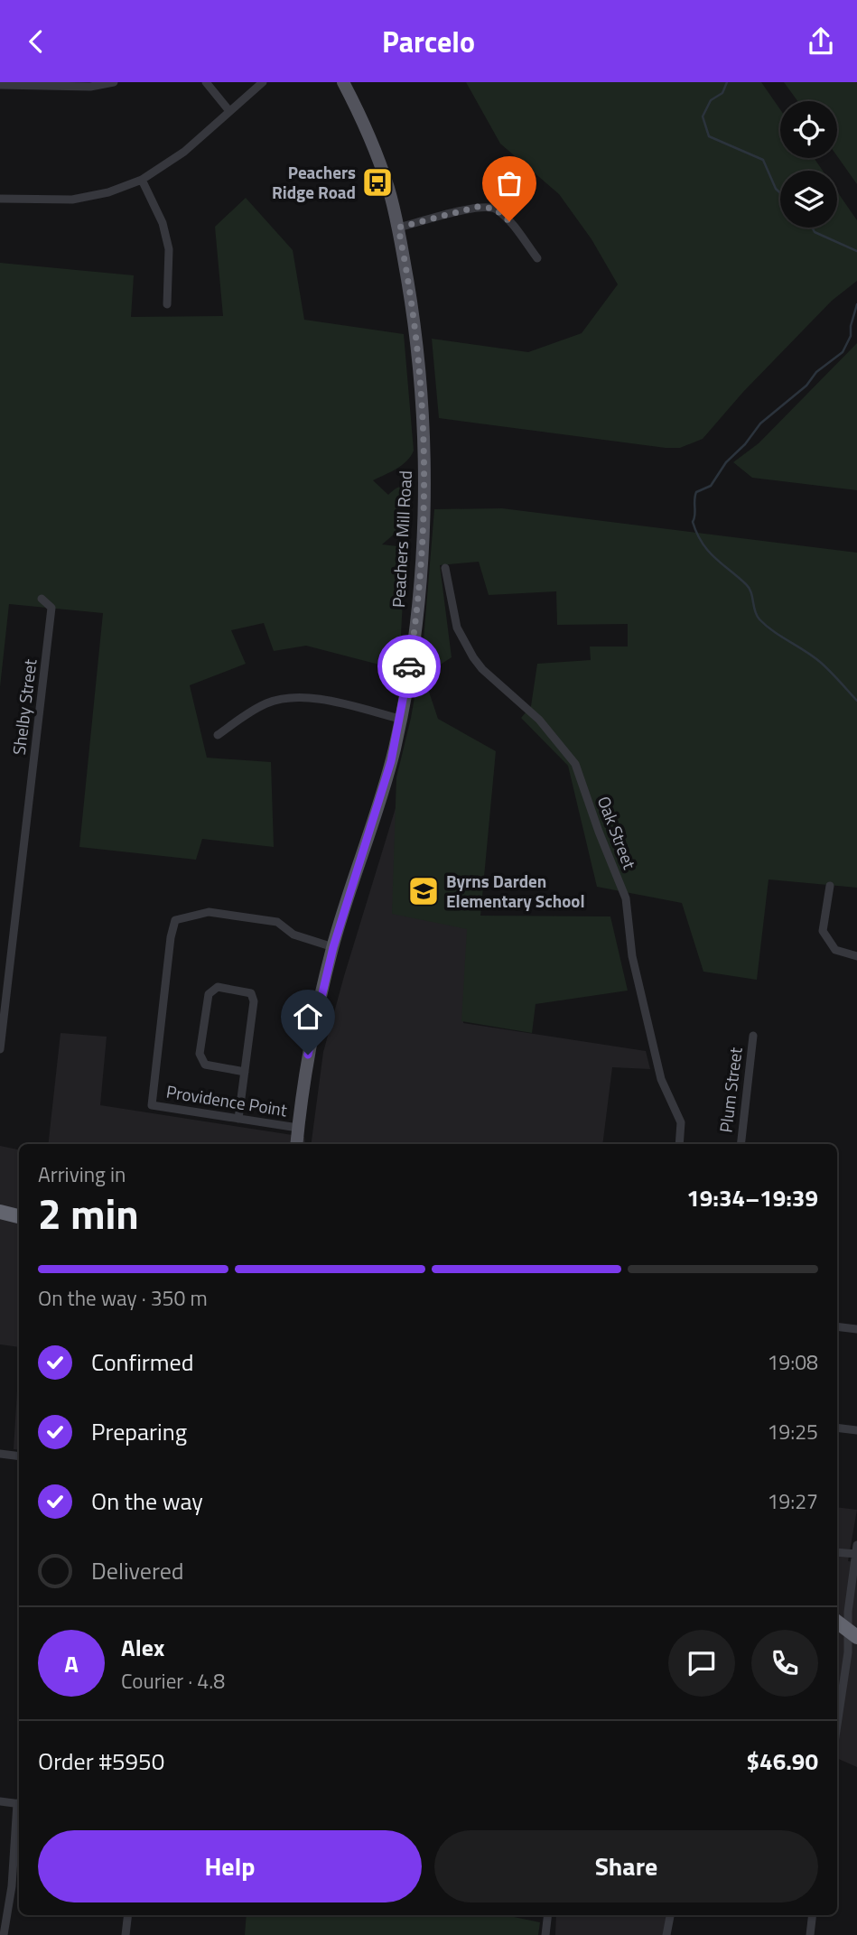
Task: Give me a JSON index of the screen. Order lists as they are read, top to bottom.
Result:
{
  "streets": {
    "main road": ["Peachers Mill Road"],
    "street": [
      "Shelby Street",
      "Oak Street",
      "Plum Street",
      "Providence Point"
    ]
  },
  "crossings": [
    ["Peachers Mill Road", "Providence Point"]
  ],
  "places": {
    "bus stop": ["Peachers Ridge Road"],
    "school or university": ["Byrns Darden Elementary School"]
  },
  "page": {
    "header": "Parcelo",
    "heading": ["2 min", "Arriving in", "19:34–19:39"],
    "panel": [
      "Alex",
      "Courier · 4.8",
      "Order #5950",
      "$46.90"
    ],
    "bar": "On the way · 350 m",
    "list": [
      ["Confirmed", "19:08"],
      ["Preparing", "19:25"],
      ["On the way", "19:27"],
      "Delivered"
    ],
    "round": "A",
    "buttons": ["Help", "Share"]
  }
}
